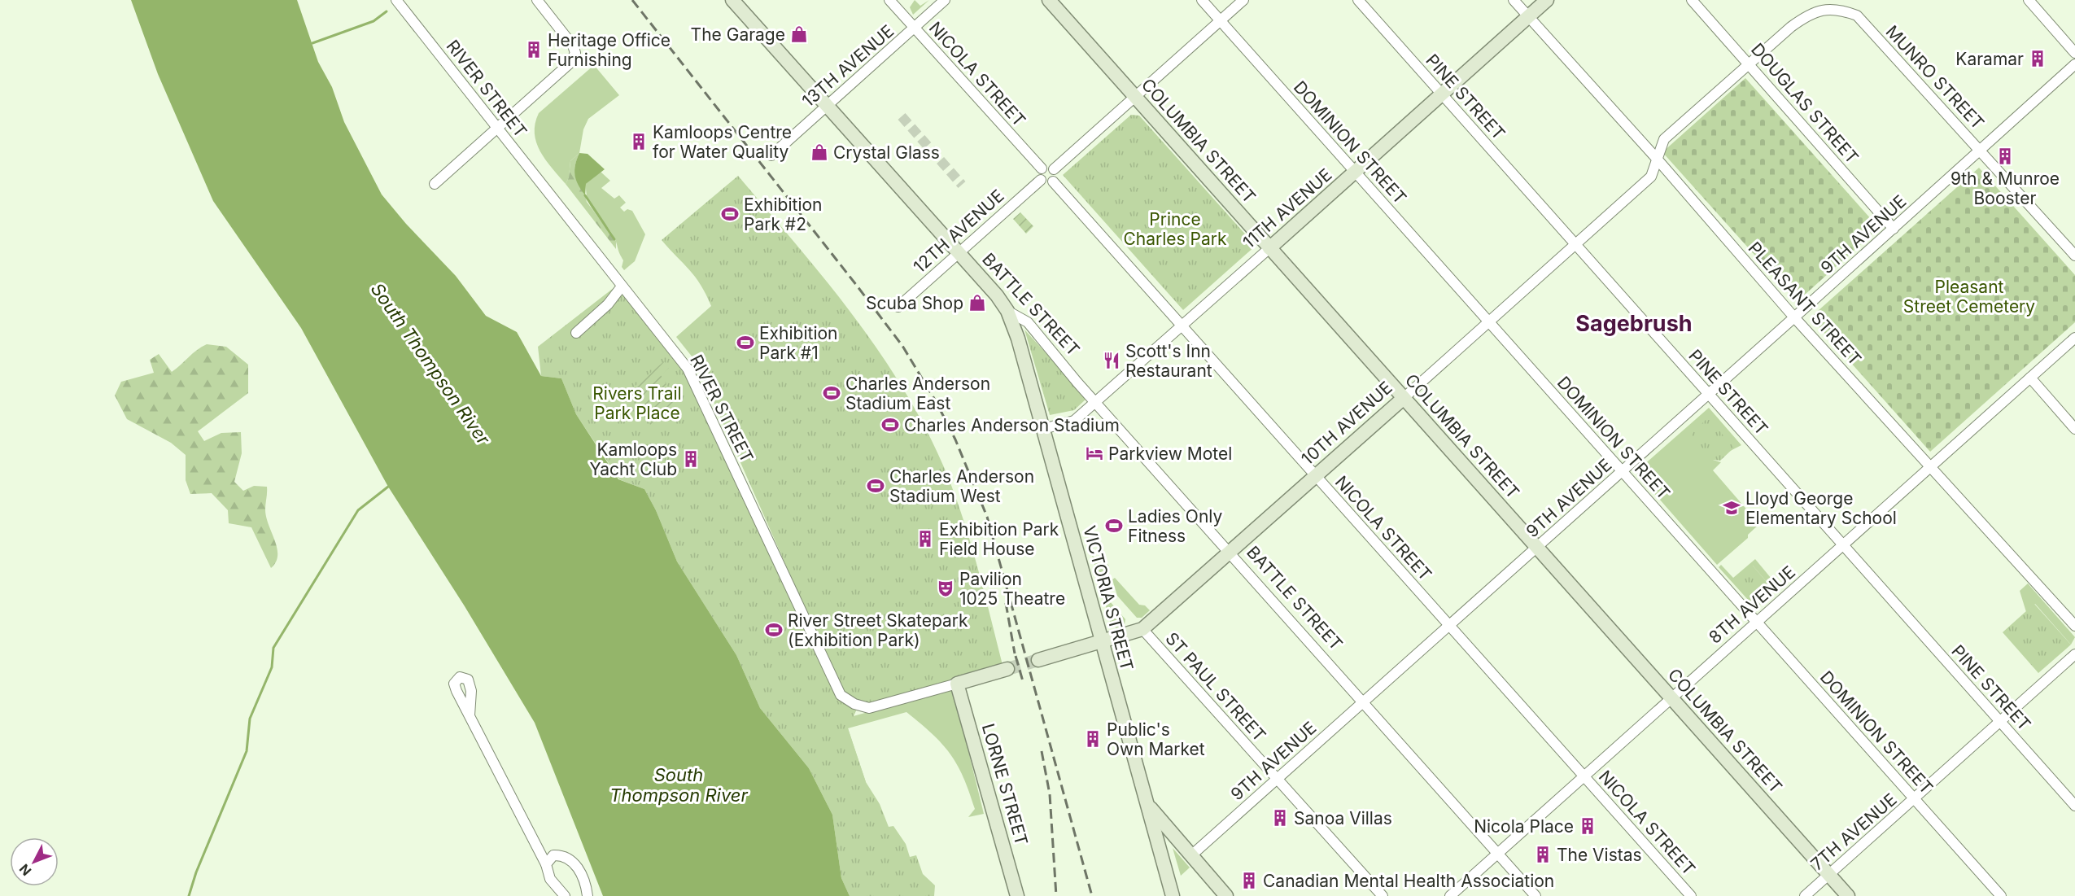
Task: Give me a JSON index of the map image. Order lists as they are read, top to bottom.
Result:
{
  "streets": {
    "main road": [
      "COLUMBIA STREET",
      "11TH AVENUE",
      "BATTLE STREET",
      "10TH AVENUE",
      "VICTORIA STREET",
      "LORNE STREET"
    ],
    "street": [
      "13TH AVENUE",
      "NICOLA STREET",
      "MUNRO STREET",
      "RIVER STREET",
      "PINE STREET",
      "DOUGLAS STREET",
      "DOMINION STREET",
      "12TH AVENUE",
      "9TH AVENUE",
      "PLEASANT STREET",
      "8TH AVENUE",
      "ST PAUL STREET",
      "7TH AVENUE"
    ]
  },
  "crossings": [
    ["13TH AVENUE", "NICOLA STREET"],
    ["13TH AVENUE", "BATTLE STREET"],
    ["NICOLA STREET", "11TH AVENUE"],
    ["NICOLA STREET", "12TH AVENUE"],
    ["NICOLA STREET", "9TH AVENUE"],
    ["NICOLA STREET", "10TH AVENUE"],
    ["NICOLA STREET", "8TH AVENUE"],
    ["MUNRO STREET", "DOUGLAS STREET"],
    ["MUNRO STREET", "9TH AVENUE"],
    ["MUNRO STREET", "10TH AVENUE"],
    ["RIVER STREET", "LORNE STREET"],
    ["PINE STREET", "11TH AVENUE"],
    ["PINE STREET", "9TH AVENUE"],
    ["PINE STREET", "10TH AVENUE"],
    ["PINE STREET", "8TH AVENUE"],
    ["PINE STREET", "7TH AVENUE"],
    ["DOUGLAS STREET", "9TH AVENUE"],
    ["DOUGLAS STREET", "10TH AVENUE"],
    ["COLUMBIA STREET", "11TH AVENUE"],
    ["COLUMBIA STREET", "9TH AVENUE"],
    ["COLUMBIA STREET", "10TH AVENUE"],
    ["COLUMBIA STREET", "8TH AVENUE"],
    ["COLUMBIA STREET", "7TH AVENUE"],
    ["DOMINION STREET", "11TH AVENUE"],
    ["DOMINION STREET", "9TH AVENUE"],
    ["DOMINION STREET", "10TH AVENUE"],
    ["DOMINION STREET", "8TH AVENUE"],
    ["DOMINION STREET", "7TH AVENUE"],
    ["11TH AVENUE", "PLEASANT STREET"],
    ["11TH AVENUE", "BATTLE STREET"],
    ["11TH AVENUE", "VICTORIA STREET"],
    ["12TH AVENUE", "BATTLE STREET"],
    ["9TH AVENUE", "PLEASANT STREET"],
    ["9TH AVENUE", "BATTLE STREET"],
    ["9TH AVENUE", "ST PAUL STREET"],
    ["PLEASANT STREET", "10TH AVENUE"],
    ["PLEASANT STREET", "8TH AVENUE"],
    ["BATTLE STREET", "10TH AVENUE"],
    ["BATTLE STREET", "VICTORIA STREET"],
    ["BATTLE STREET", "8TH AVENUE"],
    ["10TH AVENUE", "VICTORIA STREET"],
    ["10TH AVENUE", "ST PAUL STREET"]
  ],
  "districts": ["Sagebrush"],
  "water": ["South Thompson River"],
  "parks": ["Prince Charles Park", "Pleasant Street Cemetery", "Rivers Trail Park Place"],
  "places": {
    "shop": ["The Garage", "Crystal Glass", "Scuba Shop"],
    "building": [
      "Heritage Office Furnishing",
      "Karamar",
      "Kamloops Centre for Water Quality",
      "9th & Munroe Booster",
      "Kamloops Yacht Club",
      "Exhibition Park Field House",
      "Public's Own Market",
      "Sanoa Villas",
      "Nicola Place",
      "The Vistas",
      "Canadian Mental Health Association"
    ],
    "sports": [
      "Exhibition Park #2",
      "Exhibition Park #1",
      "Charles Anderson Stadium East",
      "Charles Anderson Stadium",
      "Charles Anderson Stadium West",
      "Ladies Only Fitness",
      "River Street Skatepark (Exhibition Park)"
    ],
    "restaurant": ["Scott's Inn Restaurant"],
    "hotel": ["Parkview Motel"],
    "school or university": ["Lloyd George Elementary School"],
    "theatre": ["Pavilion 1025 Theatre"]
  },
  "north": "bottom left"
}
